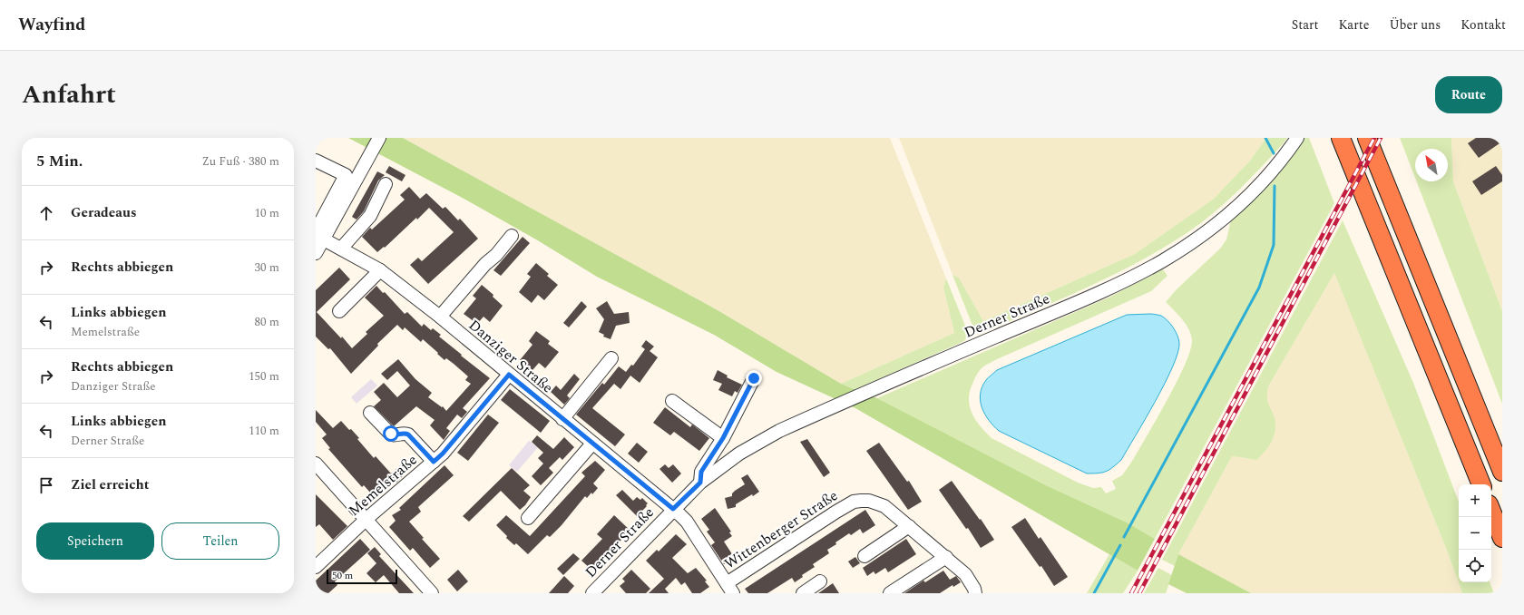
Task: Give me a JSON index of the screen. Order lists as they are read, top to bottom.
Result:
{
  "streets": {
    "street": [
      "Derner Straße",
      "Danziger Straße",
      "Memelstraße",
      "Wittenberger Straße"
    ]
  },
  "crossings": [
    ["Derner Straße", "Danziger Straße"],
    ["Danziger Straße", "Memelstraße"],
    ["Danziger Straße", "Wittenberger Straße"]
  ],
  "scale_bar": "50 m",
  "north": "top left",
  "page": {
    "header": "Wayfind",
    "nav": [
      "Start",
      "Karte",
      "Über uns",
      "Kontakt"
    ],
    "title": "Anfahrt",
    "buttons": [
      "Route",
      ["Speichern", "Teilen"]
    ],
    "heading": ["5 Min.", "Zu Fuß · 380 m"],
    "list": [
      ["Geradeaus", "10 m"],
      ["Rechts abbiegen", "30 m"],
      ["Links abbiegen", "Memelstraße", "80 m"],
      ["Rechts abbiegen", "Danziger Straße", "150 m"],
      ["Links abbiegen", "Derner Straße", "110 m"],
      "Ziel erreicht"
    ],
    "map_buttons": ["+", "−"],
    "scale": "50 m"
  }
}
